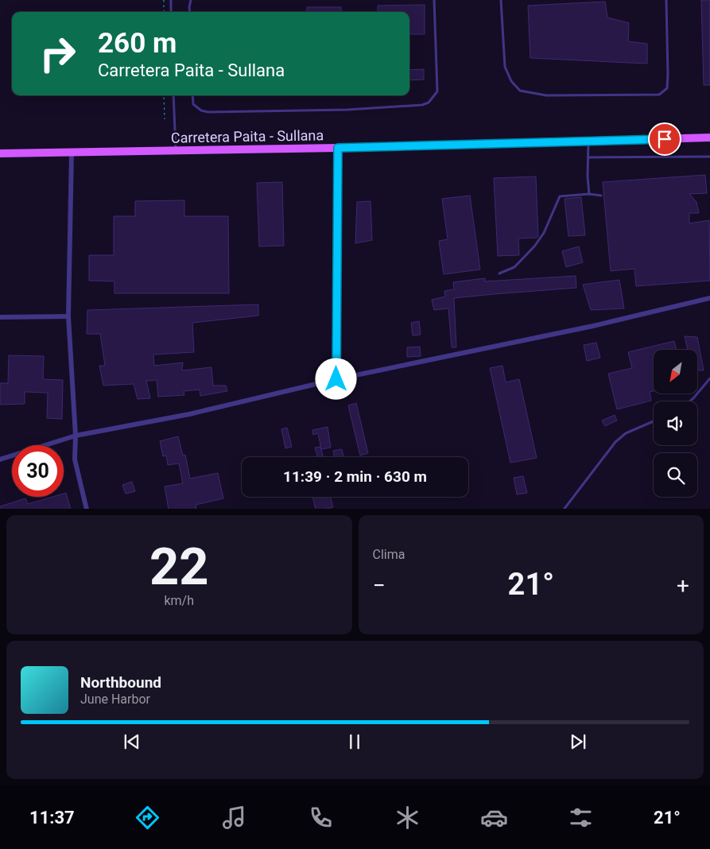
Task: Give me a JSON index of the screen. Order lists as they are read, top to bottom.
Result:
{
  "streets": {
    "main road": ["Carretera Paita - Sullana"]
  },
  "north": "bottom left",
  "page": {
    "turn": ["260 m", "Carretera Paita - Sullana"],
    "limit": "30",
    "trip": "11:39 · 2 min · 630 m",
    "tile": [
      ["22", "km/h"],
      "Clima"
    ],
    "heat": ["−", "21°", "+"],
    "song": ["Northbound", "June Harbor"],
    "tabs": ["11:37", "21°"]
  }
}
